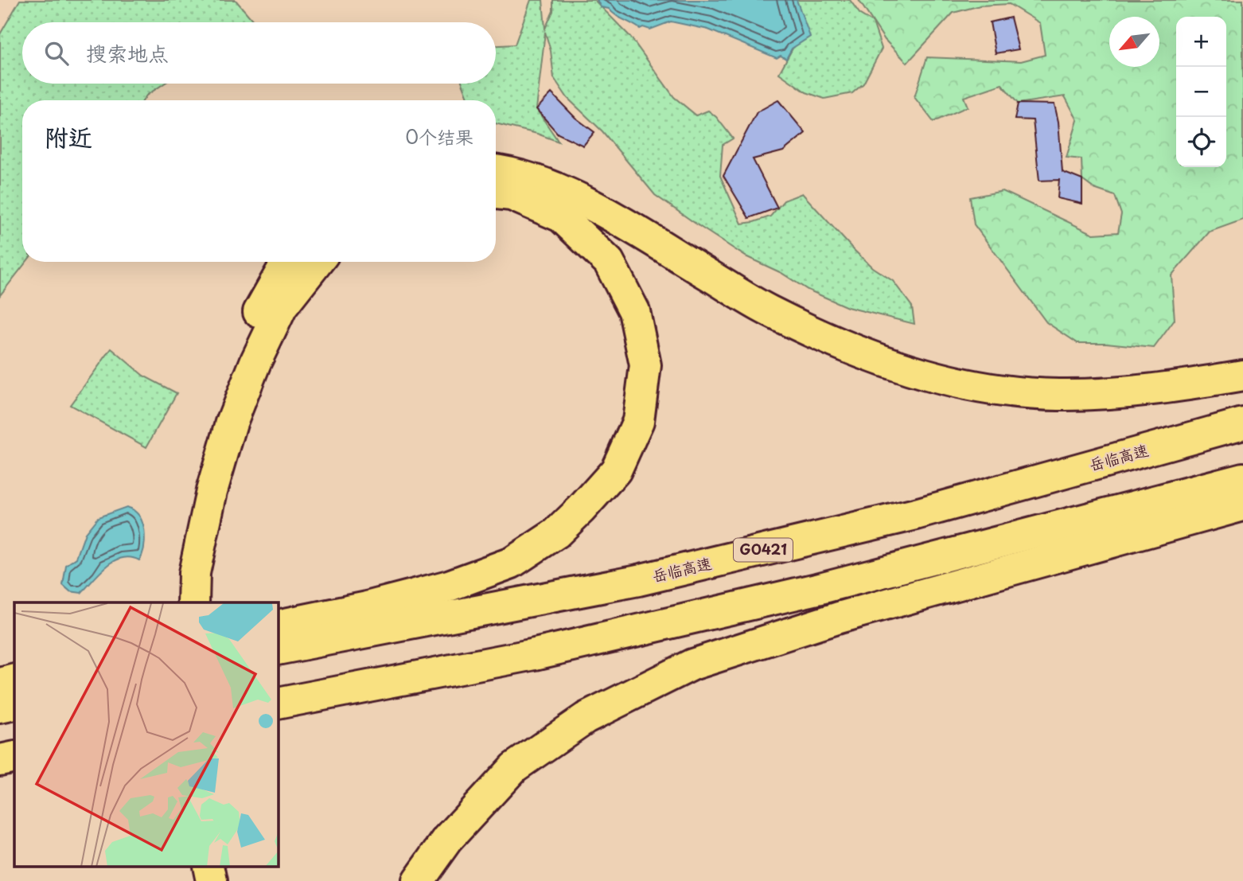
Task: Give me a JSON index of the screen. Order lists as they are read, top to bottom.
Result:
{
  "streets": {
    "highway": ["岳临高速", "G0421"]
  },
  "north": "bottom left",
  "page": {
    "map_buttons": ["+", "−"],
    "search": "搜索地点",
    "heading": ["附近", "0个结果"]
  }
}
